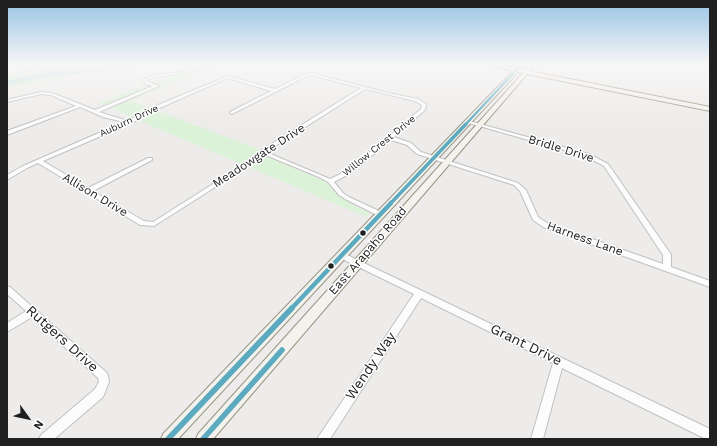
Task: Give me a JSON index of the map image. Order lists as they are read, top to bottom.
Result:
{
  "streets": {
    "main road": ["East Arapaho Road"],
    "street": [
      "Auburn Drive",
      "Willow Crest Drive",
      "Bridle Drive",
      "Meadowgate Drive",
      "Allison Drive",
      "Harness Lane",
      "Rutgers Drive",
      "Grant Drive",
      "Wendy Way"
    ]
  },
  "crossings": [
    ["Auburn Drive", "Willow Crest Drive"],
    ["Auburn Drive", "Allison Drive"],
    ["Willow Crest Drive", "Meadowgate Drive"],
    ["Willow Crest Drive", "Harness Lane"],
    ["Bridle Drive", "Harness Lane"],
    ["Bridle Drive", "East Arapaho Road"],
    ["Meadowgate Drive", "Allison Drive"],
    ["Harness Lane", "East Arapaho Road"],
    ["East Arapaho Road", "Grant Drive"],
    ["Grant Drive", "Wendy Way"]
  ],
  "north": "bottom right"
}
